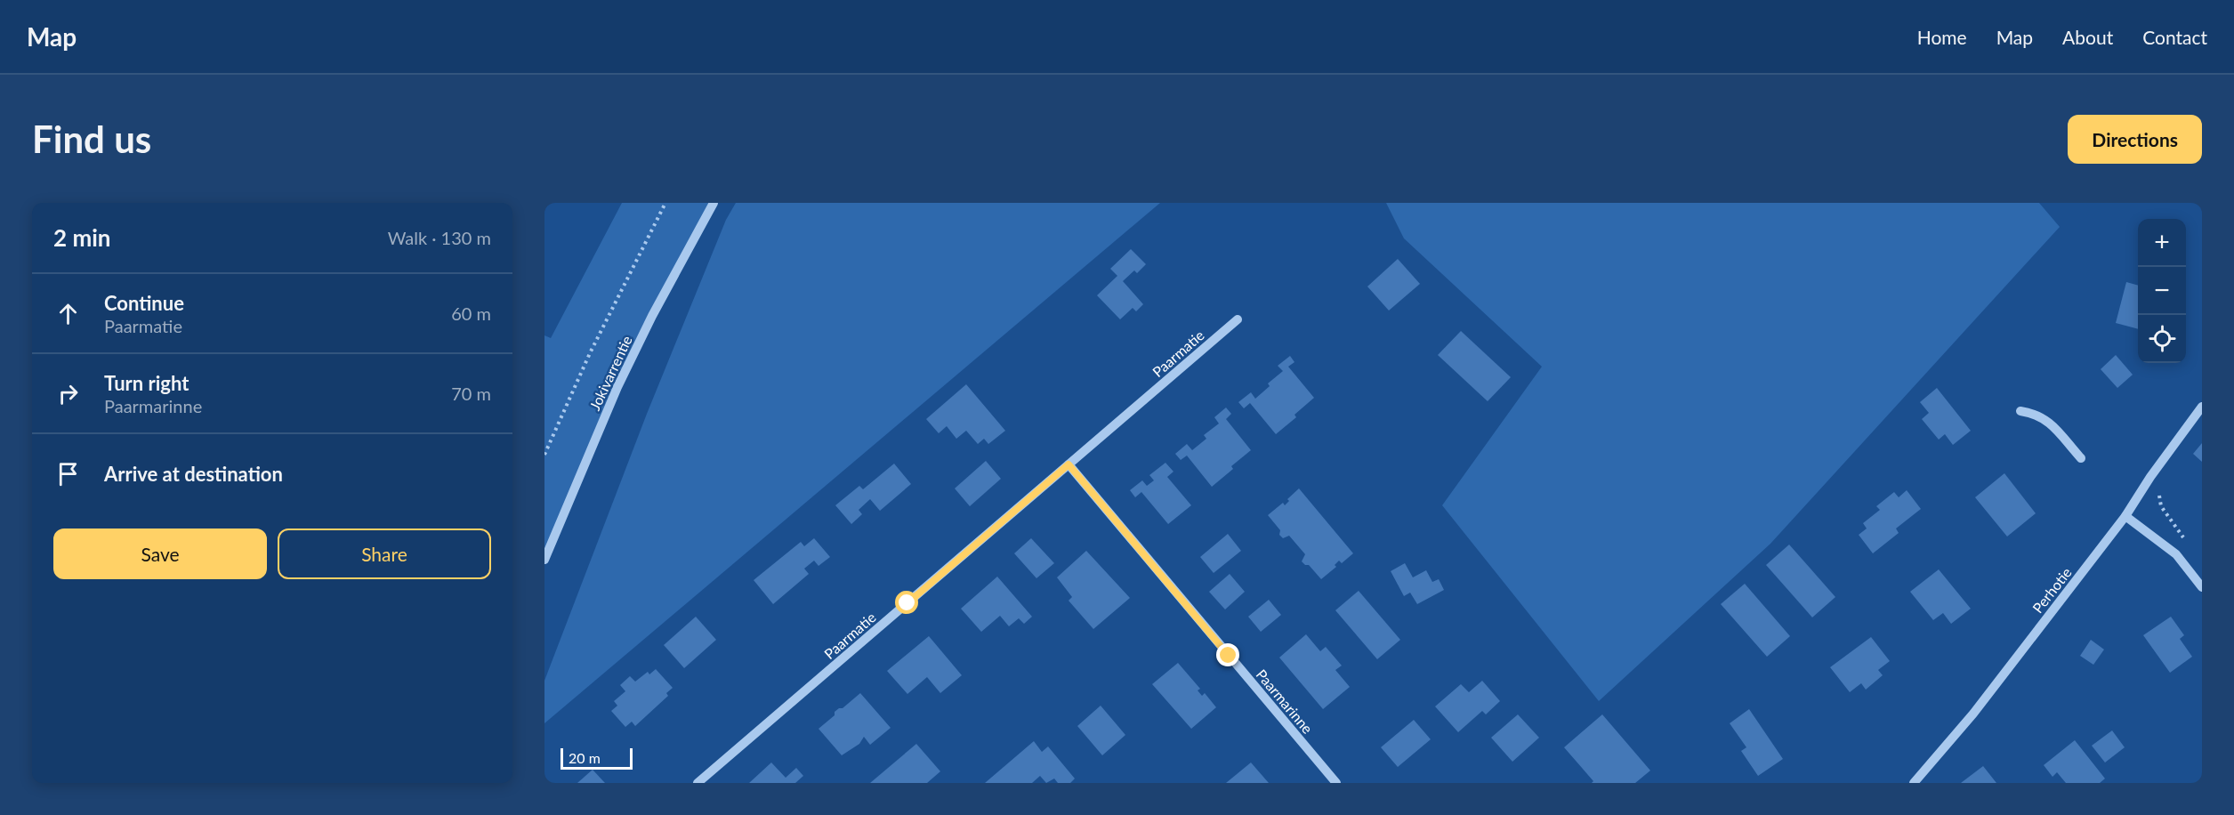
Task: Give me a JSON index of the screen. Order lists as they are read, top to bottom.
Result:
{
  "streets": {
    "street": [
      "Paarmatie",
      "Jokivarrentie",
      "Perhotie",
      "Paarmarinne"
    ]
  },
  "crossings": [
    ["Paarmatie", "Paarmarinne"]
  ],
  "scale_bar": "20 m",
  "page": {
    "header": "Map",
    "nav": [
      "Home",
      "Map",
      "About",
      "Contact"
    ],
    "buttons": [
      "Directions",
      ["Save", "Share"]
    ],
    "title": "Find us",
    "heading": ["2 min", "Walk · 130 m"],
    "map_buttons": ["+", "−"],
    "list": [
      ["Continue", "Paarmatie", "60 m"],
      ["Turn right", "Paarmarinne", "70 m"],
      "Arrive at destination"
    ],
    "scale": "20 m"
  }
}
